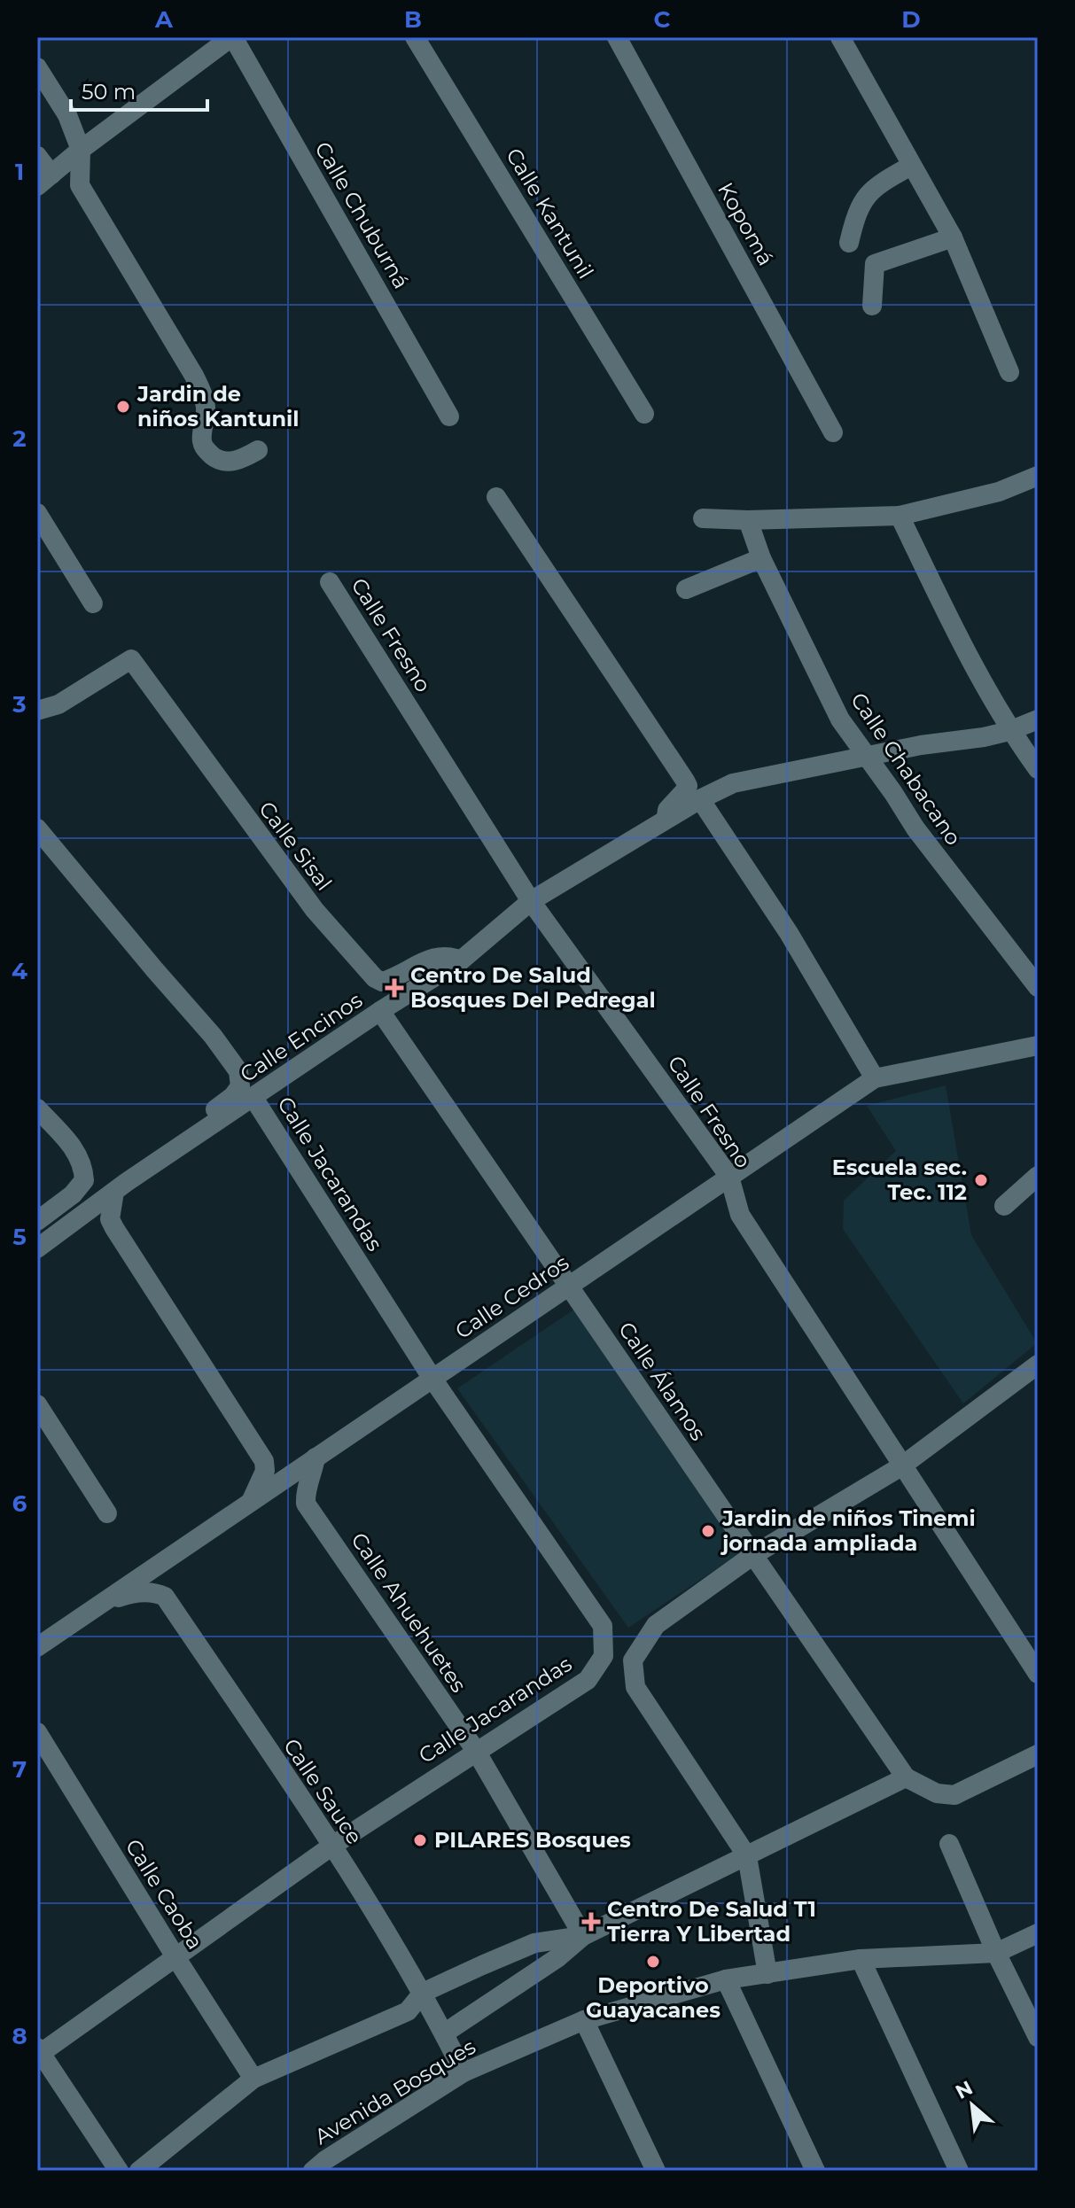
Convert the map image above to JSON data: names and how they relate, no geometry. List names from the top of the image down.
{
  "streets": {
    "street": [
      "Calle Kantunil",
      "Calle Chuburná",
      "Kopomá",
      "Calle Fresno",
      "Calle Chabacano",
      "Calle Sisal",
      "Calle Encinos",
      "Calle Jacarandas",
      "Calle Cedros",
      "Calle Álamos",
      "Calle Ahuehuetes",
      "Calle Sauce",
      "Calle Caoba",
      "Avenida Bosques"
    ]
  },
  "crossings": [
    ["Calle Fresno", "Calle Encinos"],
    ["Calle Fresno", "Calle Cedros"],
    ["Calle Chabacano", "Calle Encinos"],
    ["Calle Sisal", "Calle Encinos"],
    ["Calle Encinos", "Calle Jacarandas"],
    ["Calle Encinos", "Calle Álamos"],
    ["Calle Jacarandas", "Calle Cedros"],
    ["Calle Jacarandas", "Calle Ahuehuetes"],
    ["Calle Jacarandas", "Calle Sauce"],
    ["Calle Jacarandas", "Calle Caoba"],
    ["Calle Cedros", "Calle Álamos"],
    ["Calle Cedros", "Calle Ahuehuetes"],
    ["Calle Cedros", "Calle Sauce"],
    ["Calle Álamos", "Avenida Bosques"],
    ["Calle Ahuehuetes", "Avenida Bosques"],
    ["Calle Sauce", "Avenida Bosques"]
  ],
  "places": {
    "other": [
      "Jardin de niños Kantunil",
      "Escuela sec. Tec. 112",
      "Jardin de niños Tinemi jornada ampliada",
      "PILARES Bosques",
      "Deportivo Guayacanes"
    ],
    "health": ["Centro De Salud Bosques Del Pedregal", "Centro De Salud T1 Tierra Y Libertad"]
  },
  "scale_bar": "50 m",
  "north": "top left",
  "grid": {
    "columns": [
      "A",
      "B",
      "C",
      "D"
    ],
    "rows": [
      "1",
      "2",
      "3",
      "4",
      "5",
      "6",
      "7",
      "8"
    ]
  }
}
